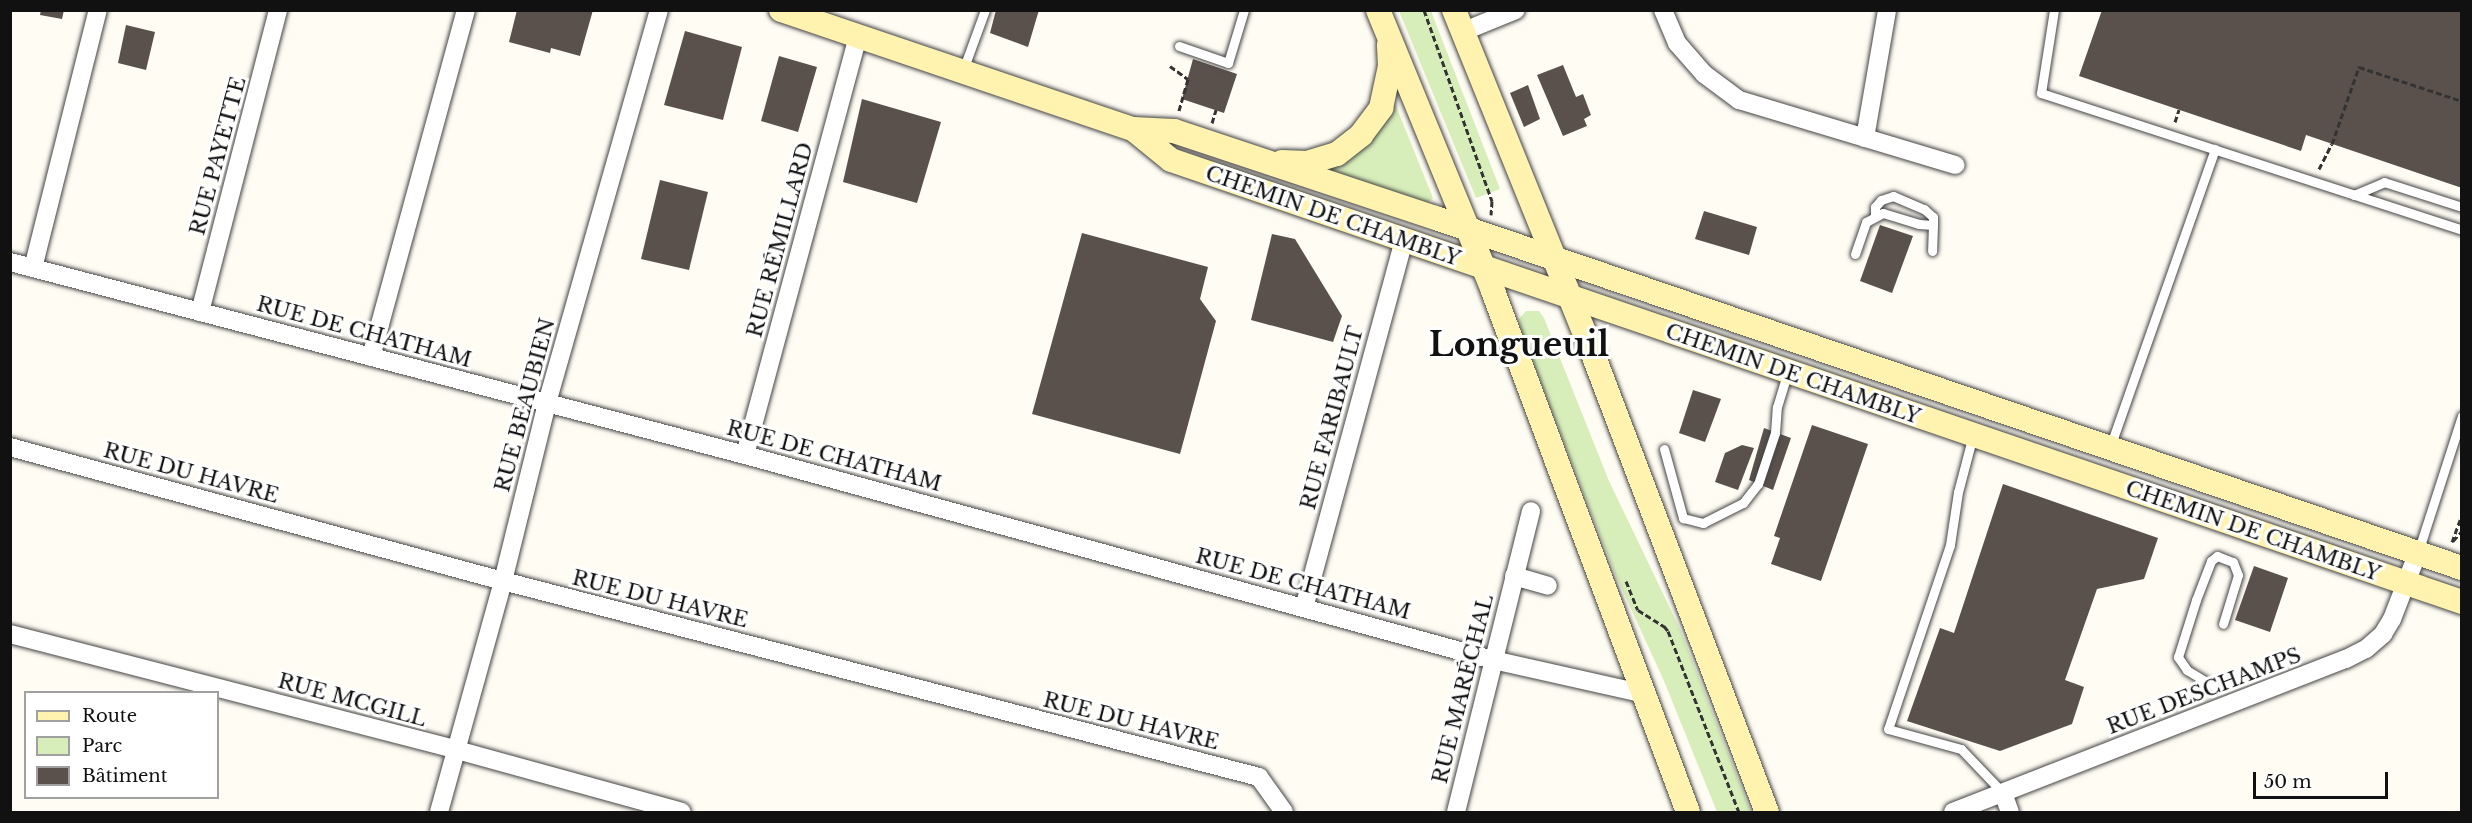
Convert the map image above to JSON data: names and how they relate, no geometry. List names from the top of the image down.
{
  "streets": {
    "main road": ["CHEMIN DE CHAMBLY"],
    "street": [
      "RUE PAYETTE",
      "RUE RÉMILLARD",
      "RUE DE CHATHAM",
      "RUE BEAUBIEN",
      "RUE FARIBAULT",
      "RUE DU HAVRE",
      "RUE MARÉCHAL",
      "RUE DESCHAMPS",
      "RUE MCGILL"
    ]
  },
  "crossings": [
    ["RUE PAYETTE", "RUE DE CHATHAM"],
    ["CHEMIN DE CHAMBLY", "RUE RÉMILLARD"],
    ["CHEMIN DE CHAMBLY", "RUE FARIBAULT"],
    ["CHEMIN DE CHAMBLY", "RUE DESCHAMPS"],
    ["RUE RÉMILLARD", "RUE DE CHATHAM"],
    ["RUE DE CHATHAM", "RUE BEAUBIEN"],
    ["RUE DE CHATHAM", "RUE FARIBAULT"],
    ["RUE DE CHATHAM", "RUE MARÉCHAL"],
    ["RUE BEAUBIEN", "RUE DU HAVRE"],
    ["RUE BEAUBIEN", "RUE MCGILL"]
  ],
  "districts": ["Longueuil"],
  "legend": ["Route", "Parc", "Bâtiment"],
  "scale_bar": "50 m"
}
